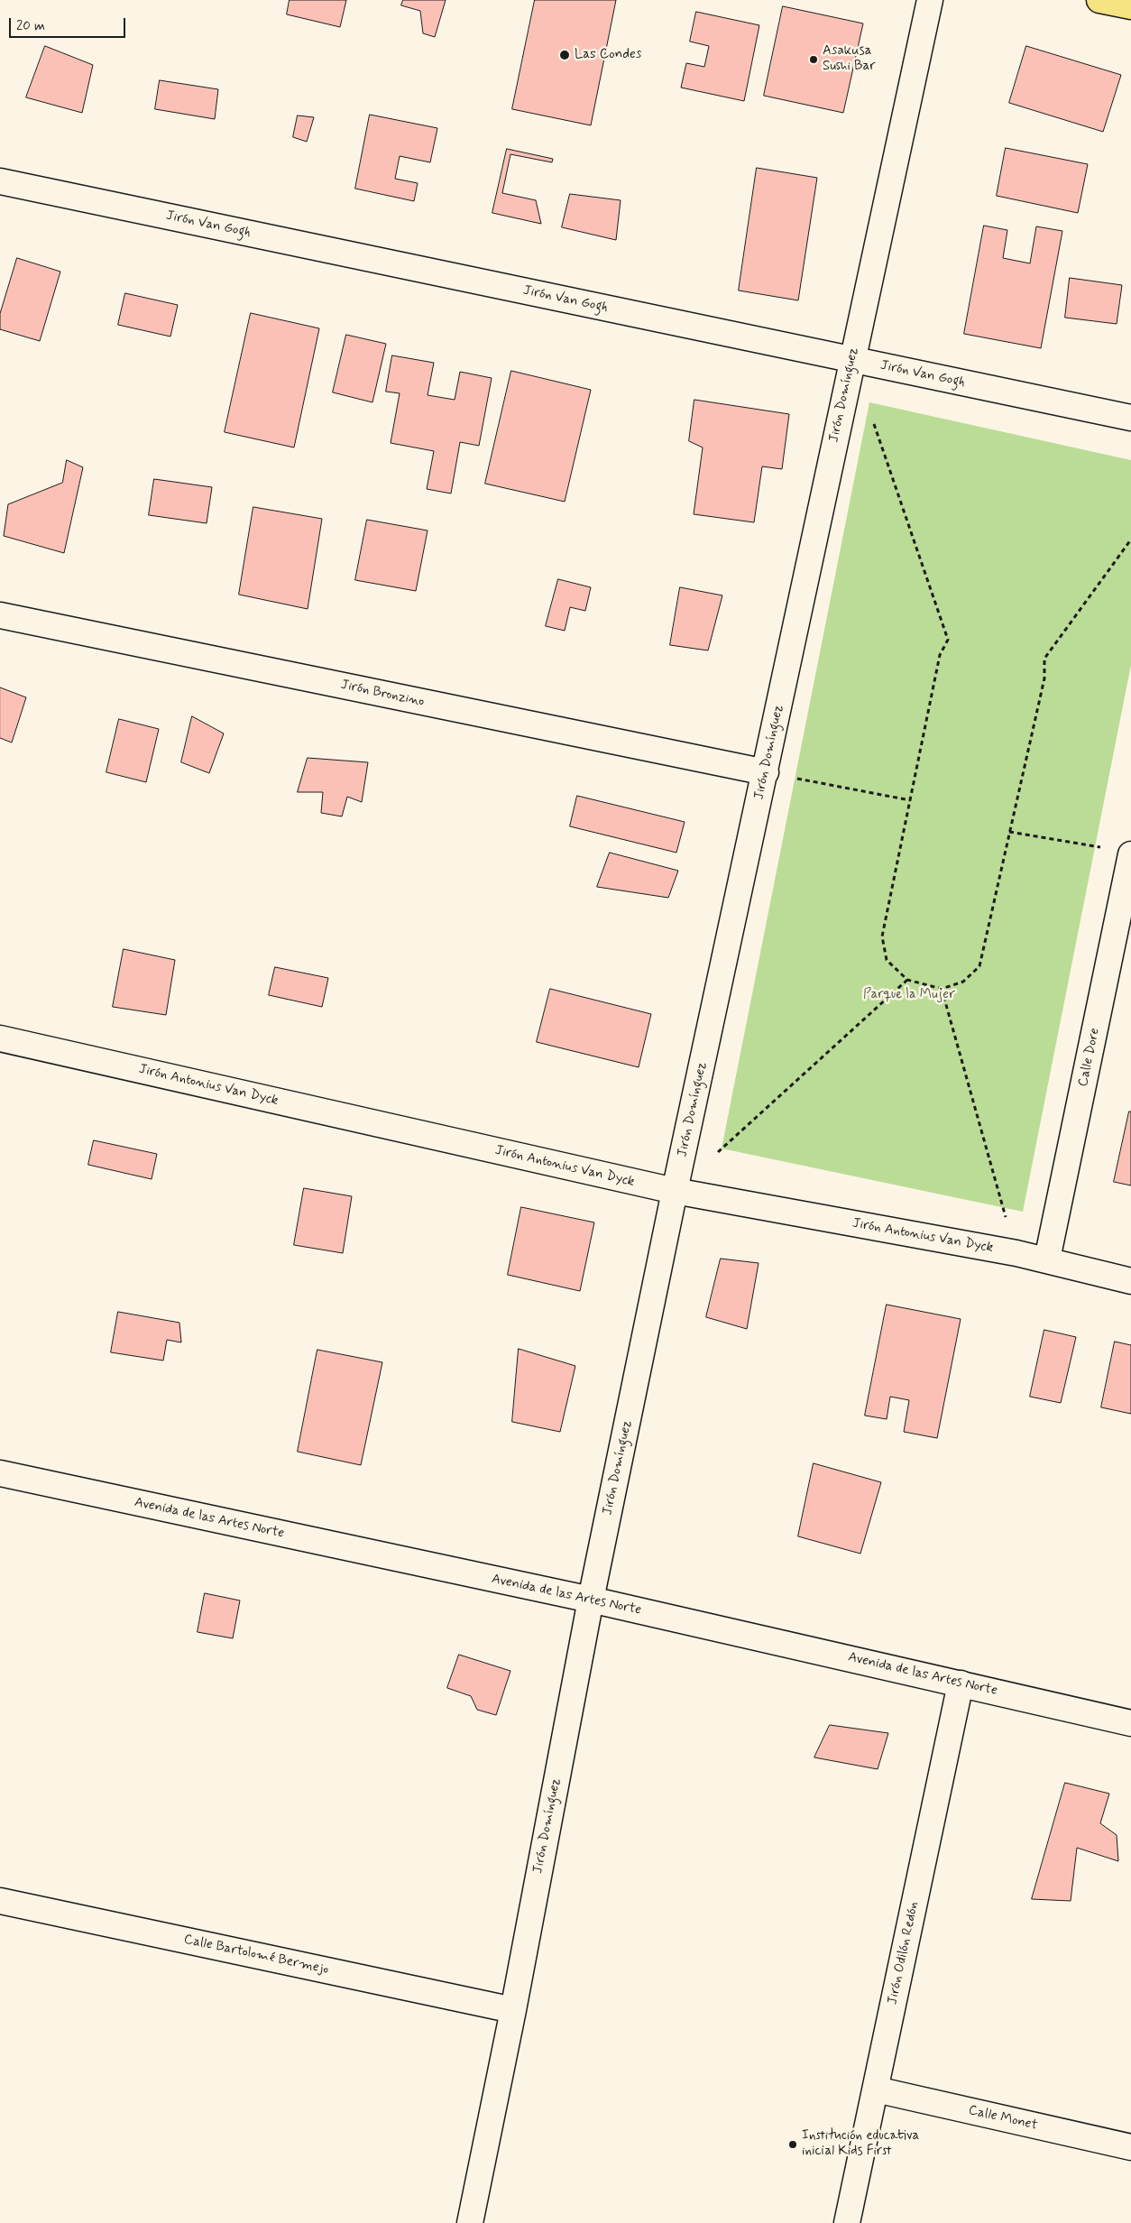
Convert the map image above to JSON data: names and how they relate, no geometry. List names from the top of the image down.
{
  "streets": {
    "street": [
      "Jirón Van Gogh",
      "Jirón Domínguez",
      "Jirón Bronzino",
      "Calle Dore",
      "Jirón Antonius Van Dyck",
      "Avenida de las Artes Norte",
      "Jirón Odilón Redón",
      "Calle Bartolomé Bermejo",
      "Calle Monet"
    ]
  },
  "crossings": [
    ["Jirón Van Gogh", "Jirón Domínguez"],
    ["Jirón Domínguez", "Jirón Bronzino"],
    ["Jirón Domínguez", "Jirón Antonius Van Dyck"],
    ["Jirón Domínguez", "Avenida de las Artes Norte"],
    ["Jirón Domínguez", "Calle Bartolomé Bermejo"],
    ["Calle Dore", "Jirón Antonius Van Dyck"],
    ["Avenida de las Artes Norte", "Jirón Odilón Redón"],
    ["Jirón Odilón Redón", "Calle Monet"]
  ],
  "parks": ["Parque la Mujer"],
  "places": ["Las Condes", "Asakusa Sushi Bar", "Institución educativa inicial Kids First"],
  "scale_bar": "20 m"
}
